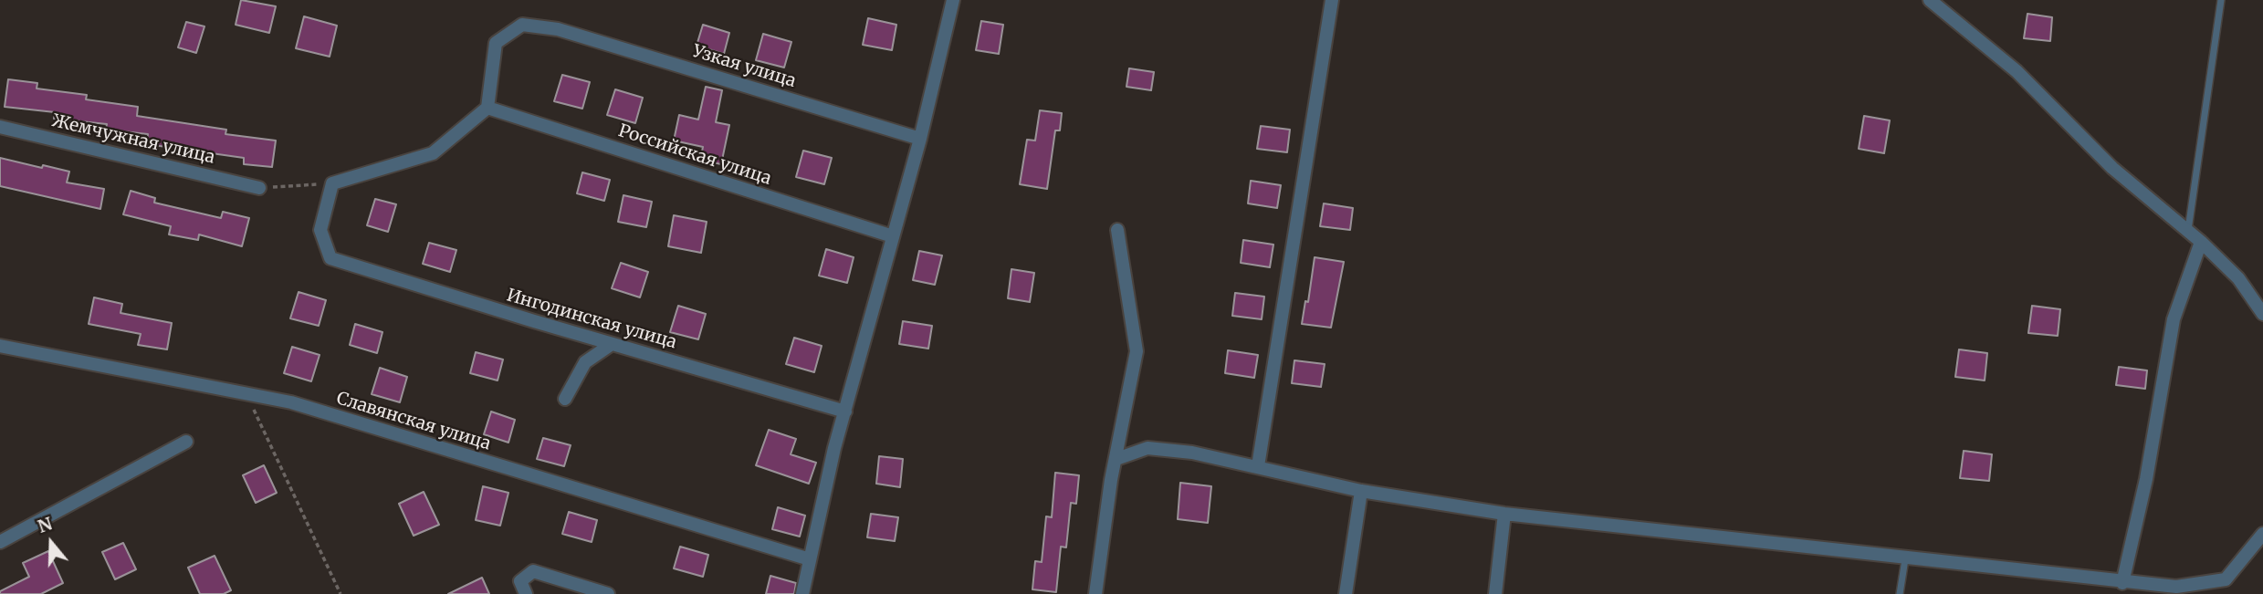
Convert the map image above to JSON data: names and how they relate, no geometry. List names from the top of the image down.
{
  "streets": {
    "street": [
      "Узкая улица",
      "Жемчужная улица",
      "Российская улица",
      "Ингодинская улица",
      "Славянская улица"
    ]
  },
  "crossings": [
    ["Узкая улица", "Российская улица"]
  ],
  "north": "top"
}
